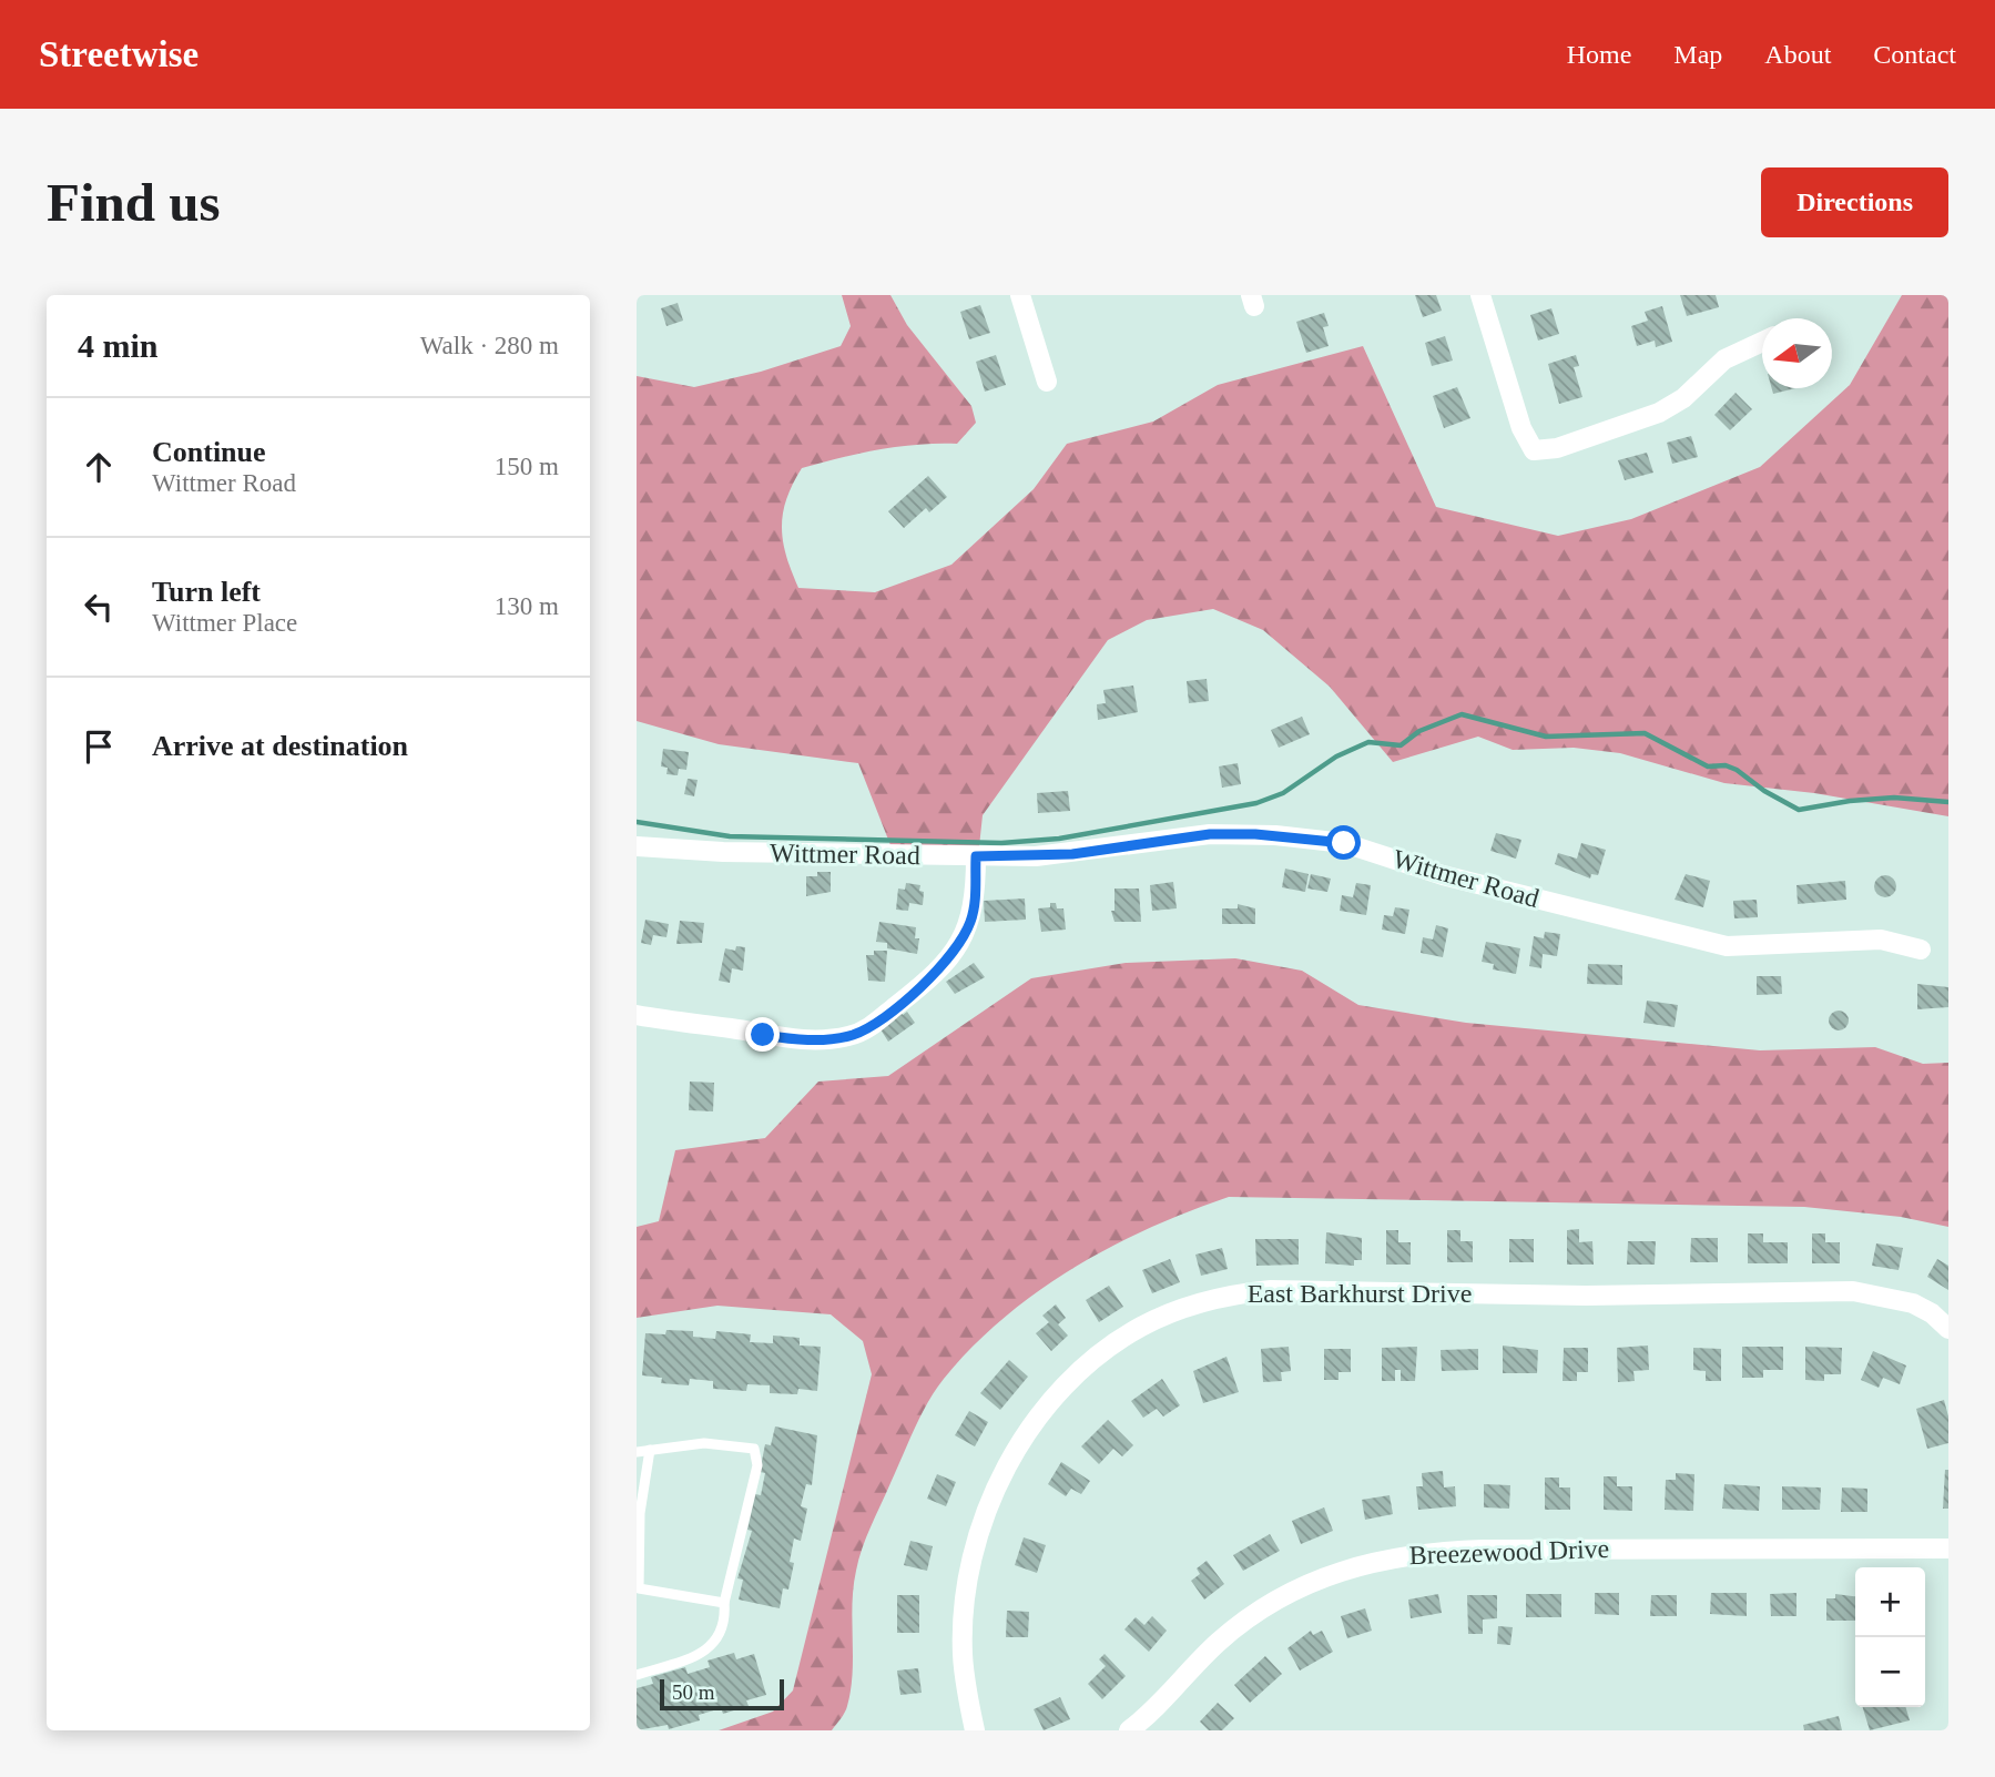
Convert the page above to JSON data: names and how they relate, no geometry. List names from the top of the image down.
{
  "streets": {
    "street": ["Wittmer Road", "East Barkhurst Drive", "Breezewood Drive"]
  },
  "scale_bar": "50 m",
  "north": "left",
  "page": {
    "header": "Streetwise",
    "nav": [
      "Home",
      "Map",
      "About",
      "Contact"
    ],
    "buttons": "Directions",
    "title": "Find us",
    "heading": ["4 min", "Walk · 280 m"],
    "list": [
      ["Continue", "Wittmer Road", "150 m"],
      ["Turn left", "Wittmer Place", "130 m"],
      "Arrive at destination"
    ],
    "map_buttons": ["+", "−"],
    "scale": "50 m"
  }
}
